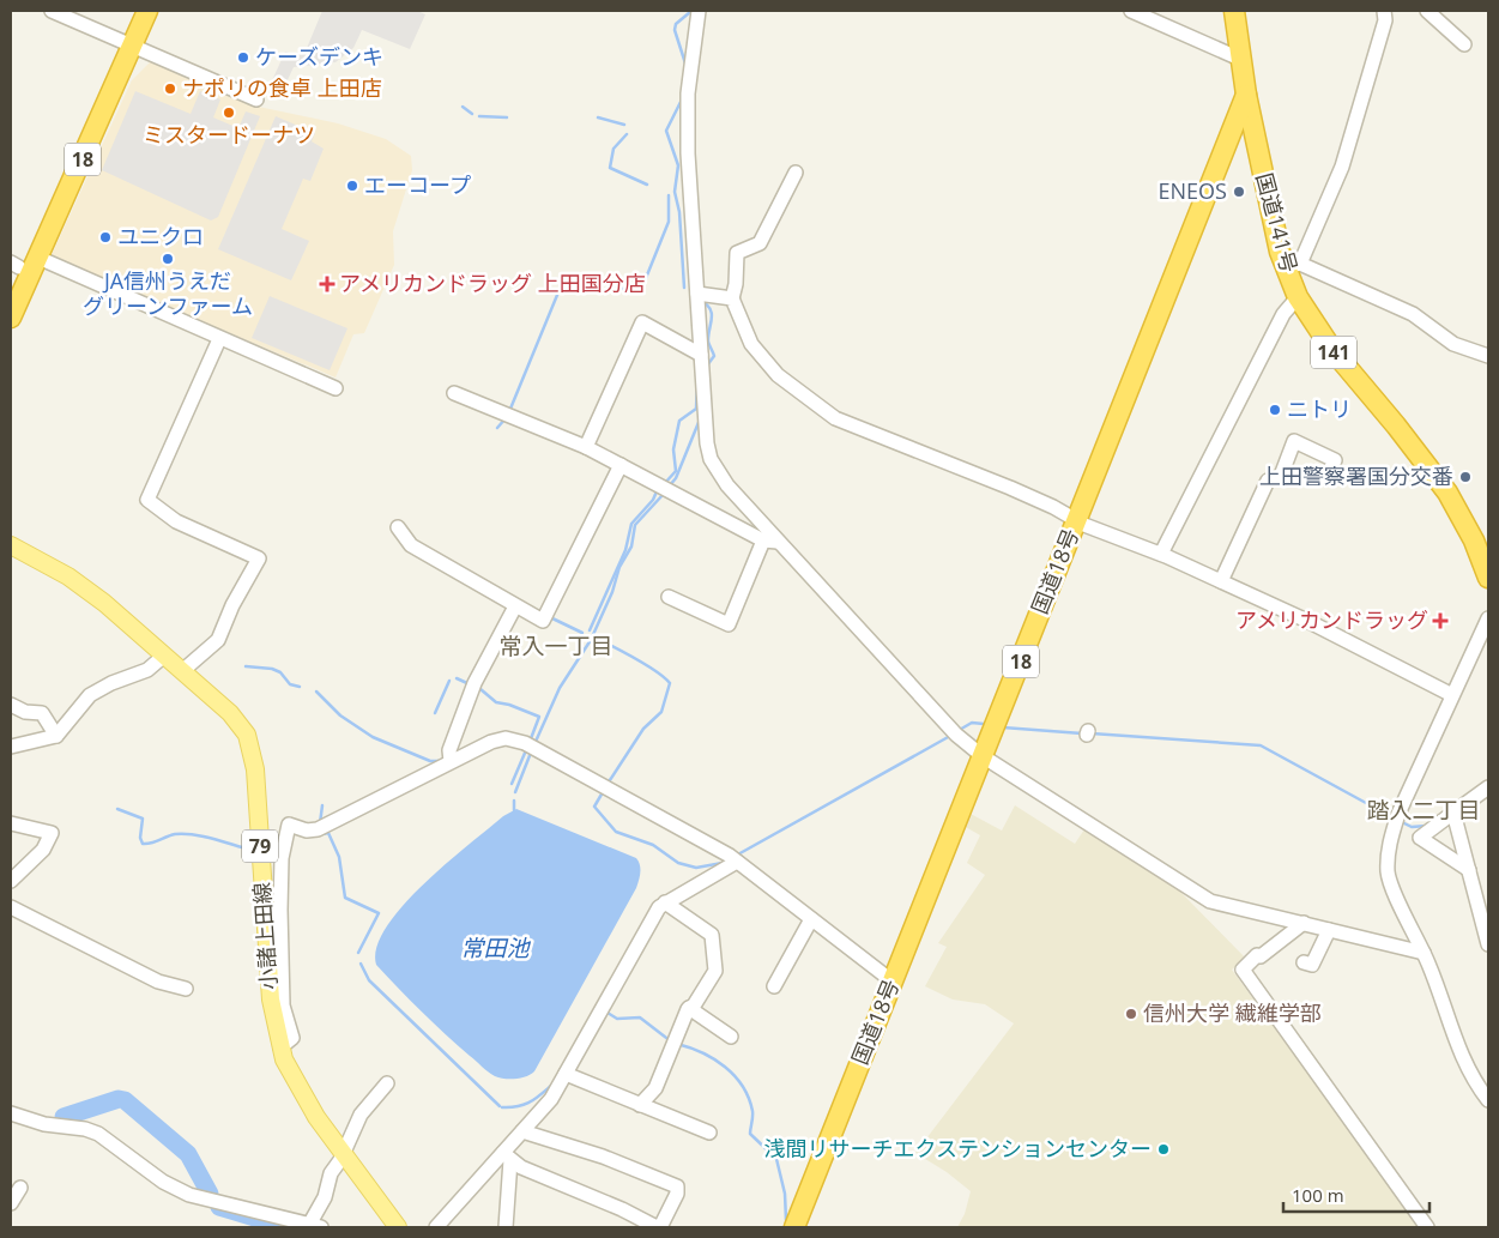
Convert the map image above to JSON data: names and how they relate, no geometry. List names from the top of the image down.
{
  "streets": {
    "highway": [
      "18",
      "国道141号",
      "141",
      "国道18号"
    ],
    "main road": ["79", "小諸上田線"]
  },
  "crossings": [
    ["国道141号", "国道18号"]
  ],
  "districts": ["常入一丁目", "踏入二丁目"],
  "water": ["常田池"],
  "places": {
    "other": [
      "ケーズデンキ",
      "ナポリの食卓 上田店",
      "ミスタードーナツ",
      "エーコープ",
      "ENEOS",
      "ユニクロ",
      "JA信州うえだ グリーンファーム",
      "ニトリ",
      "上田警察署国分交番",
      "信州大学 繊維学部",
      "浅間リサーチエクステンションセンター"
    ],
    "health": ["アメリカンドラッグ 上田国分店", "アメリカンドラッグ"]
  },
  "scale_bar": "100 m"
}
